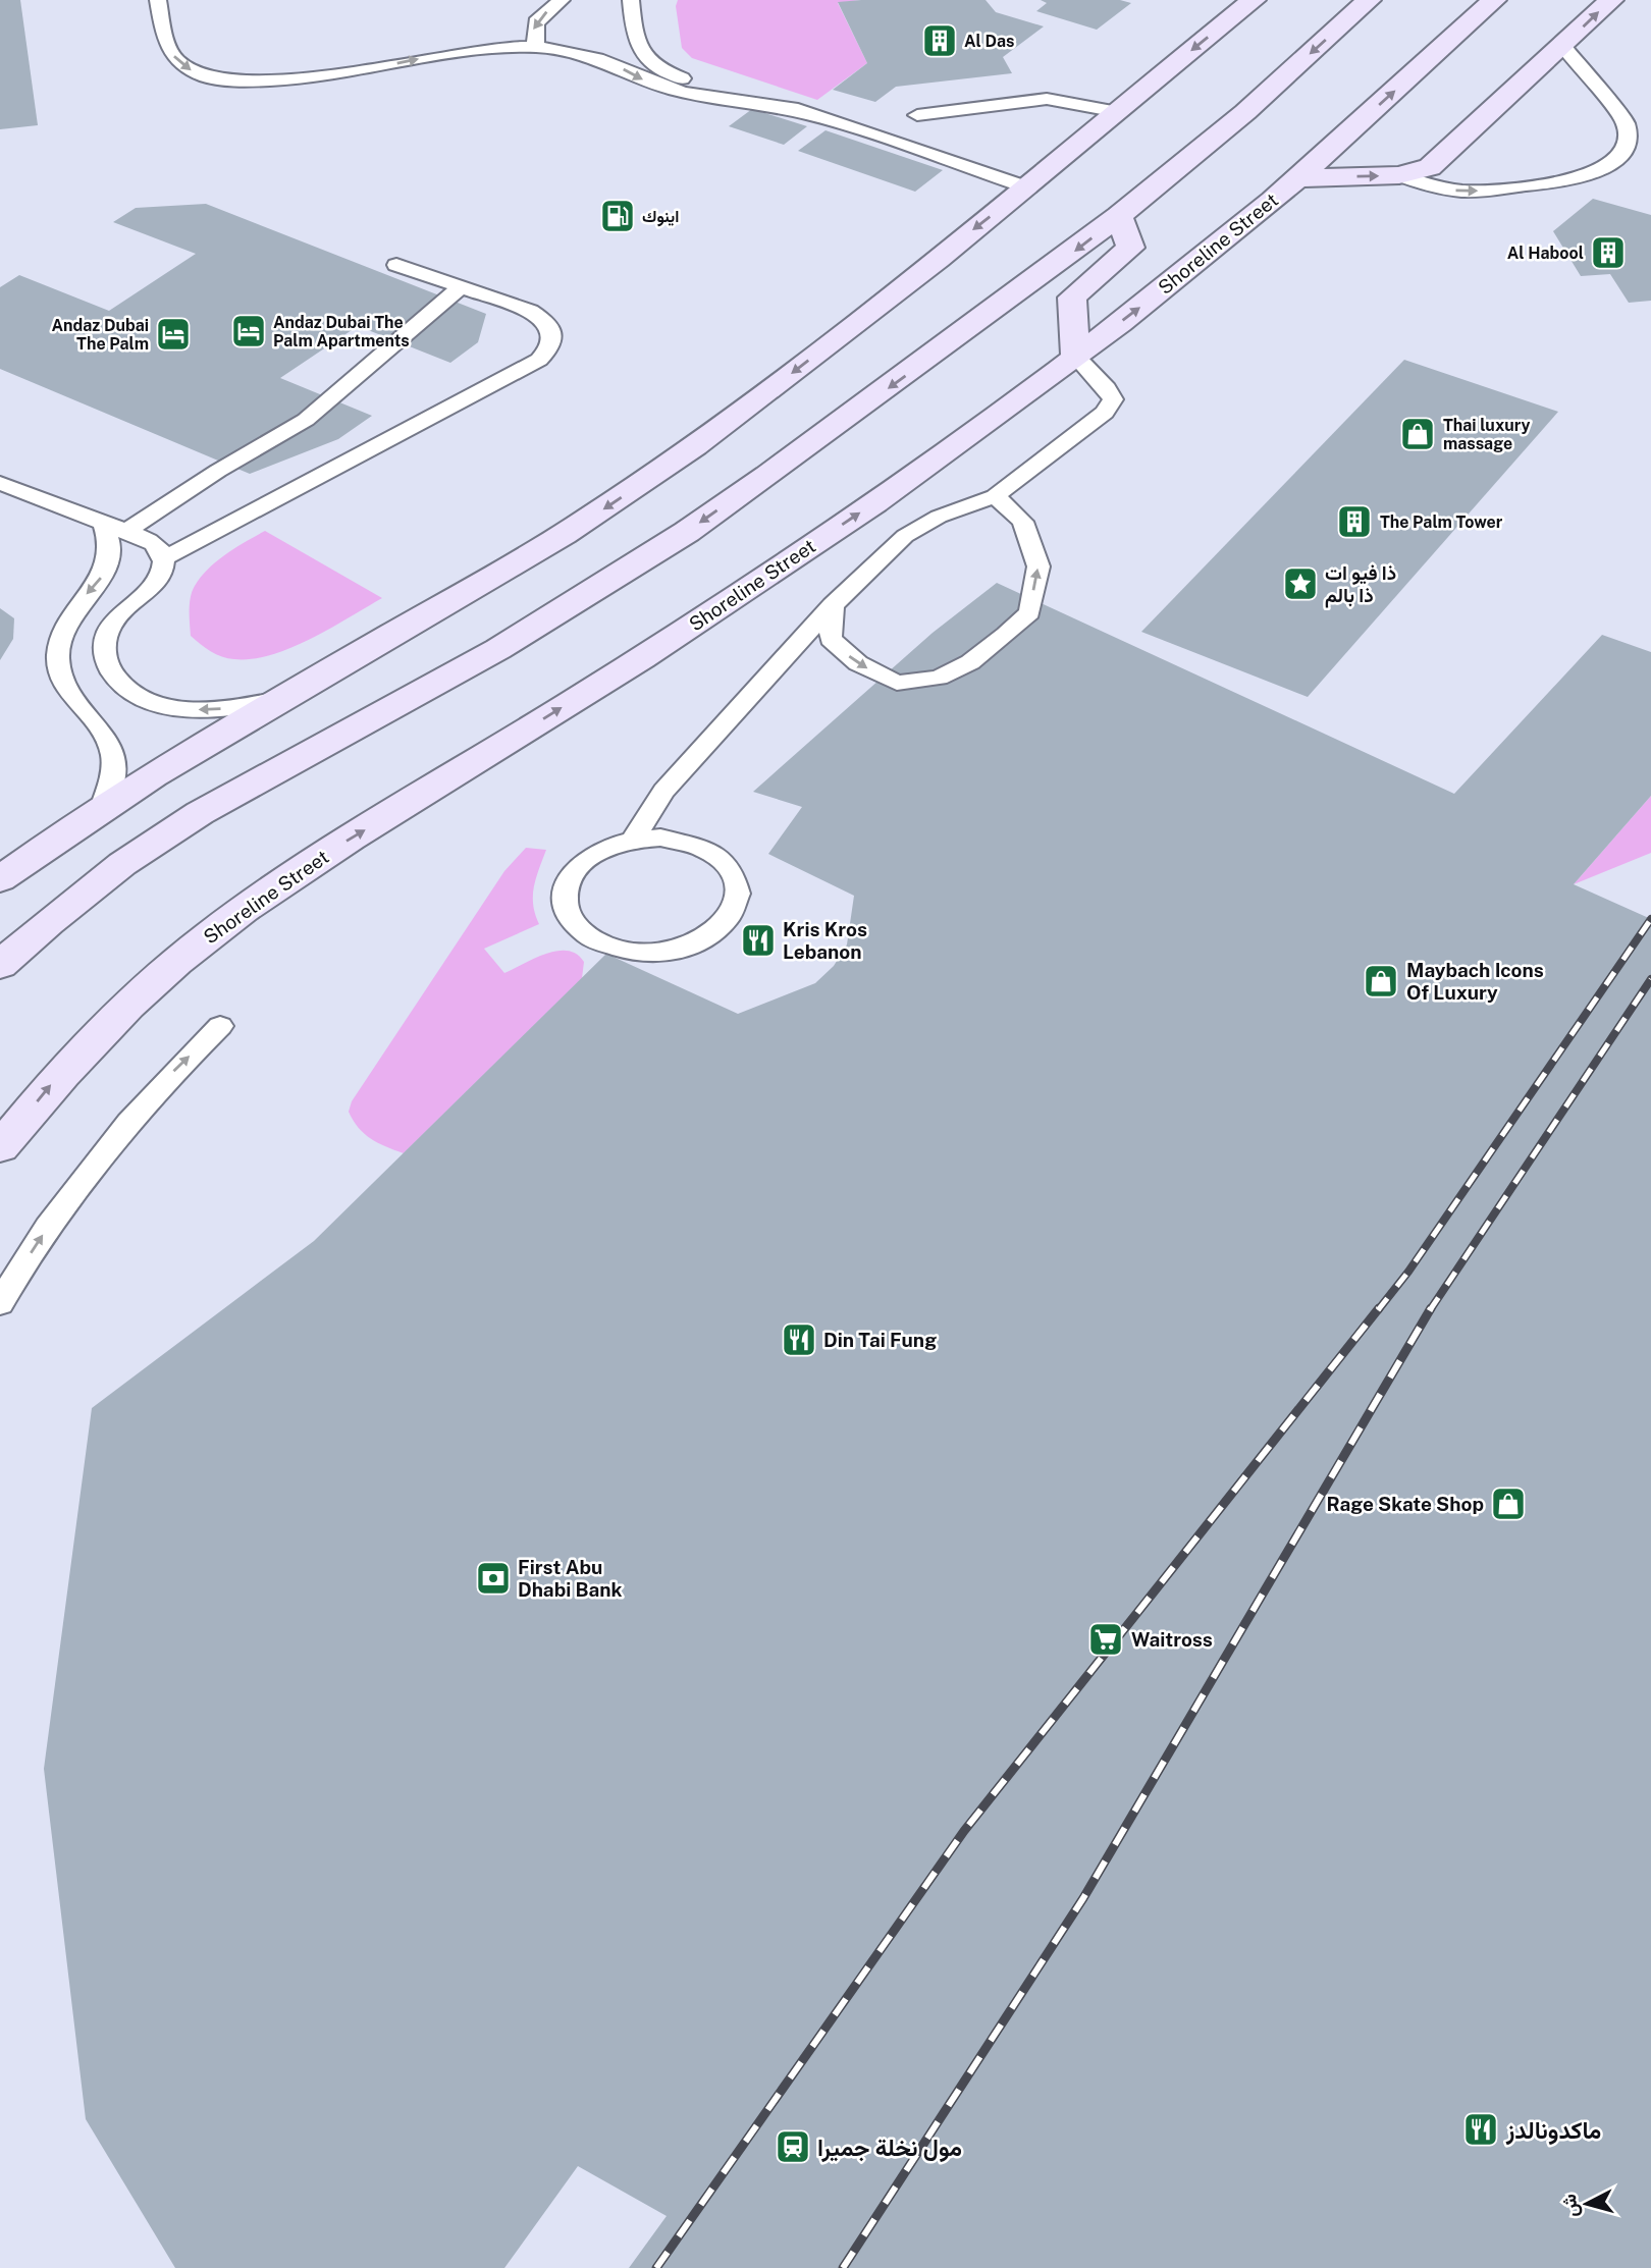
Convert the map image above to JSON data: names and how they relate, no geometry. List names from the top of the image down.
{
  "streets": {
    "main road": ["Shoreline Street"]
  },
  "places": {
    "building": ["Al Das", "Al Habool", "The Palm Tower"],
    "fuel station": ["اينوك"],
    "hotel": ["Andaz Dubai The Palm Apartments", "Andaz Dubai The Palm"],
    "shop": ["Thai luxury massage", "Maybach Icons Of Luxury", "Rage Skate Shop"],
    "place": ["ذا فيو ات ذا بالم"],
    "restaurant": ["Kris Kros Lebanon", "Din Tai Fung", "ماكدونالدز"],
    "bank": ["First Abu Dhabi Bank"],
    "supermarket": ["Waitross"],
    "station": ["مول نخلة جميرا"]
  },
  "north": "left"
}
